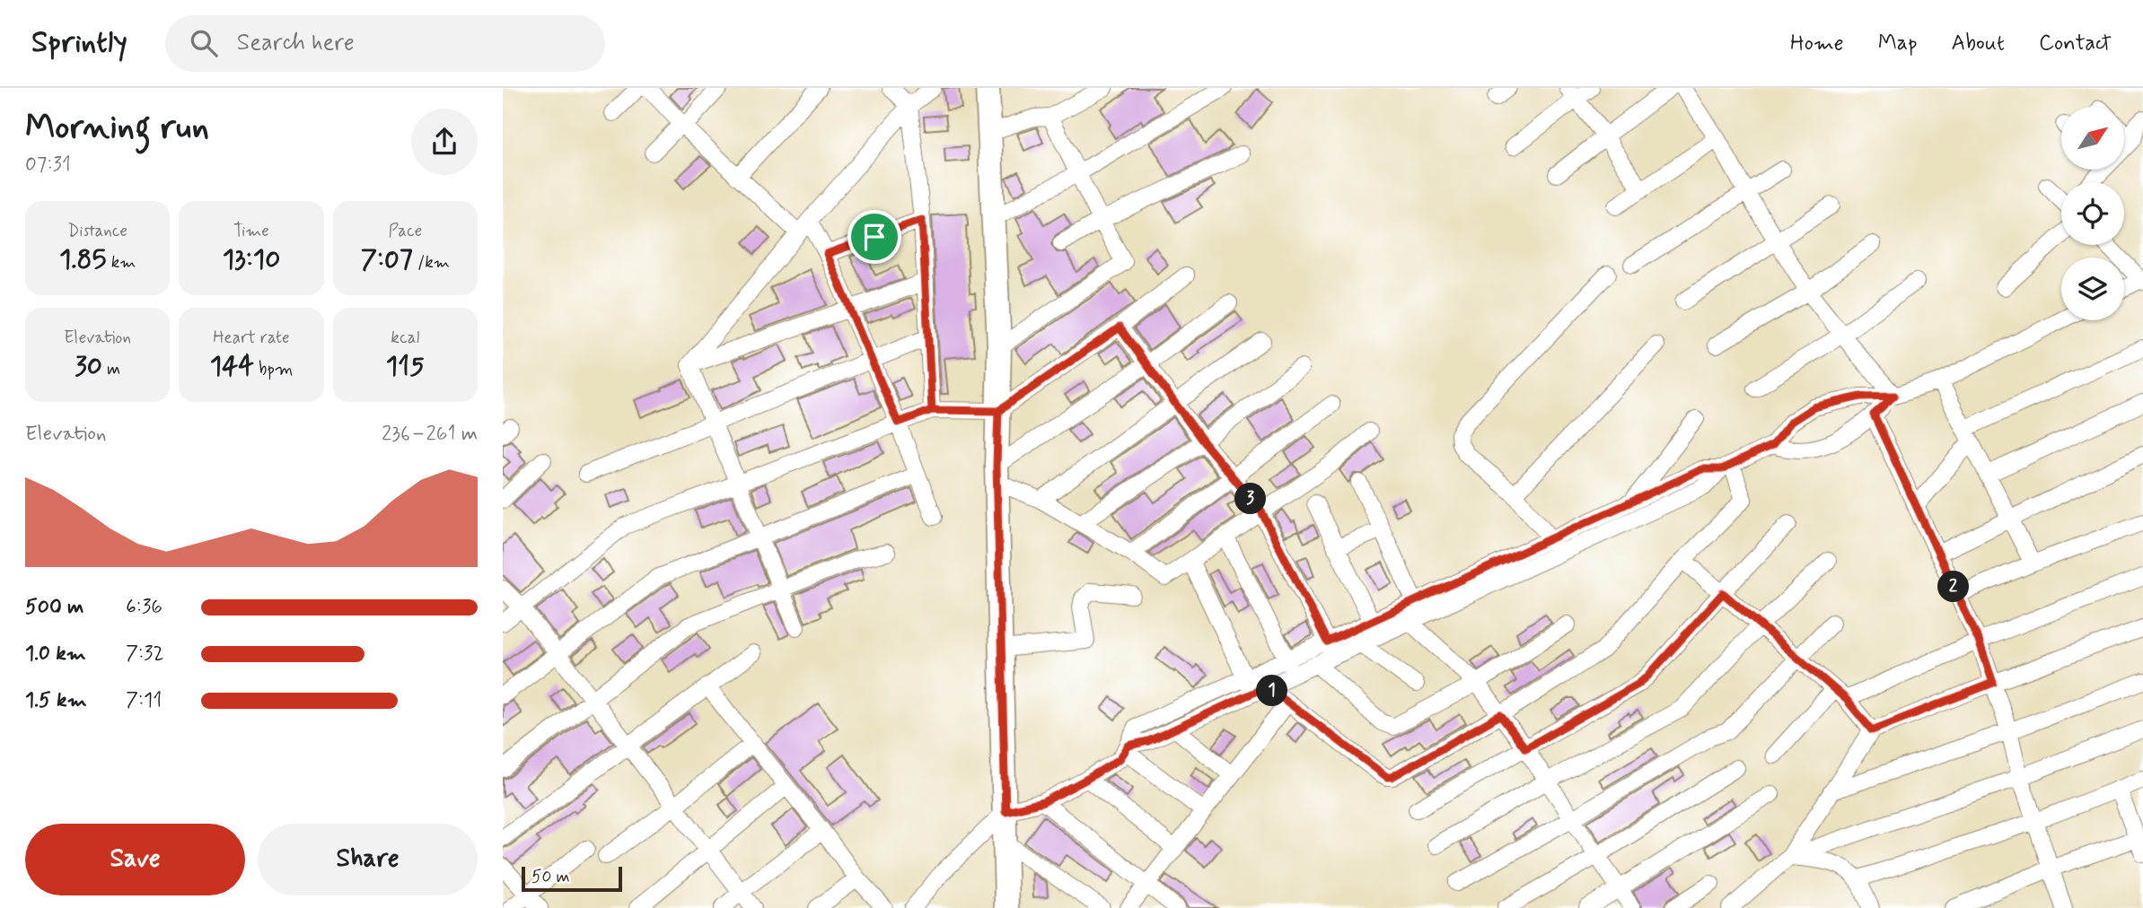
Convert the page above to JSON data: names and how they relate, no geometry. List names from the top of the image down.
{
  "scale_bar": "50 m",
  "north": "top right",
  "page": {
    "header": "Sprintly",
    "search": "Search here",
    "nav": [
      "Home",
      "Map",
      "About",
      "Contact"
    ],
    "heading": ["Morning run", "07:31"],
    "stats": [
      ["Distance", "1.85 km"],
      ["Time", "13:10"],
      ["Pace", "7:07 /km"],
      ["Elevation", "30 m"],
      ["Heart rate", "144 bpm"],
      ["kcal", "115"]
    ],
    "chart": ["Elevation", "236–261 m"],
    "pins": ["3", "2", "1"],
    "list": [
      {
        "name": "500 m",
        "note": "6:36"
      },
      {
        "name": "1.0 km",
        "note": "7:32"
      },
      {
        "name": "1.5 km",
        "note": "7:11"
      }
    ],
    "buttons": ["Save", "Share"],
    "scale": "50 m"
  }
}
